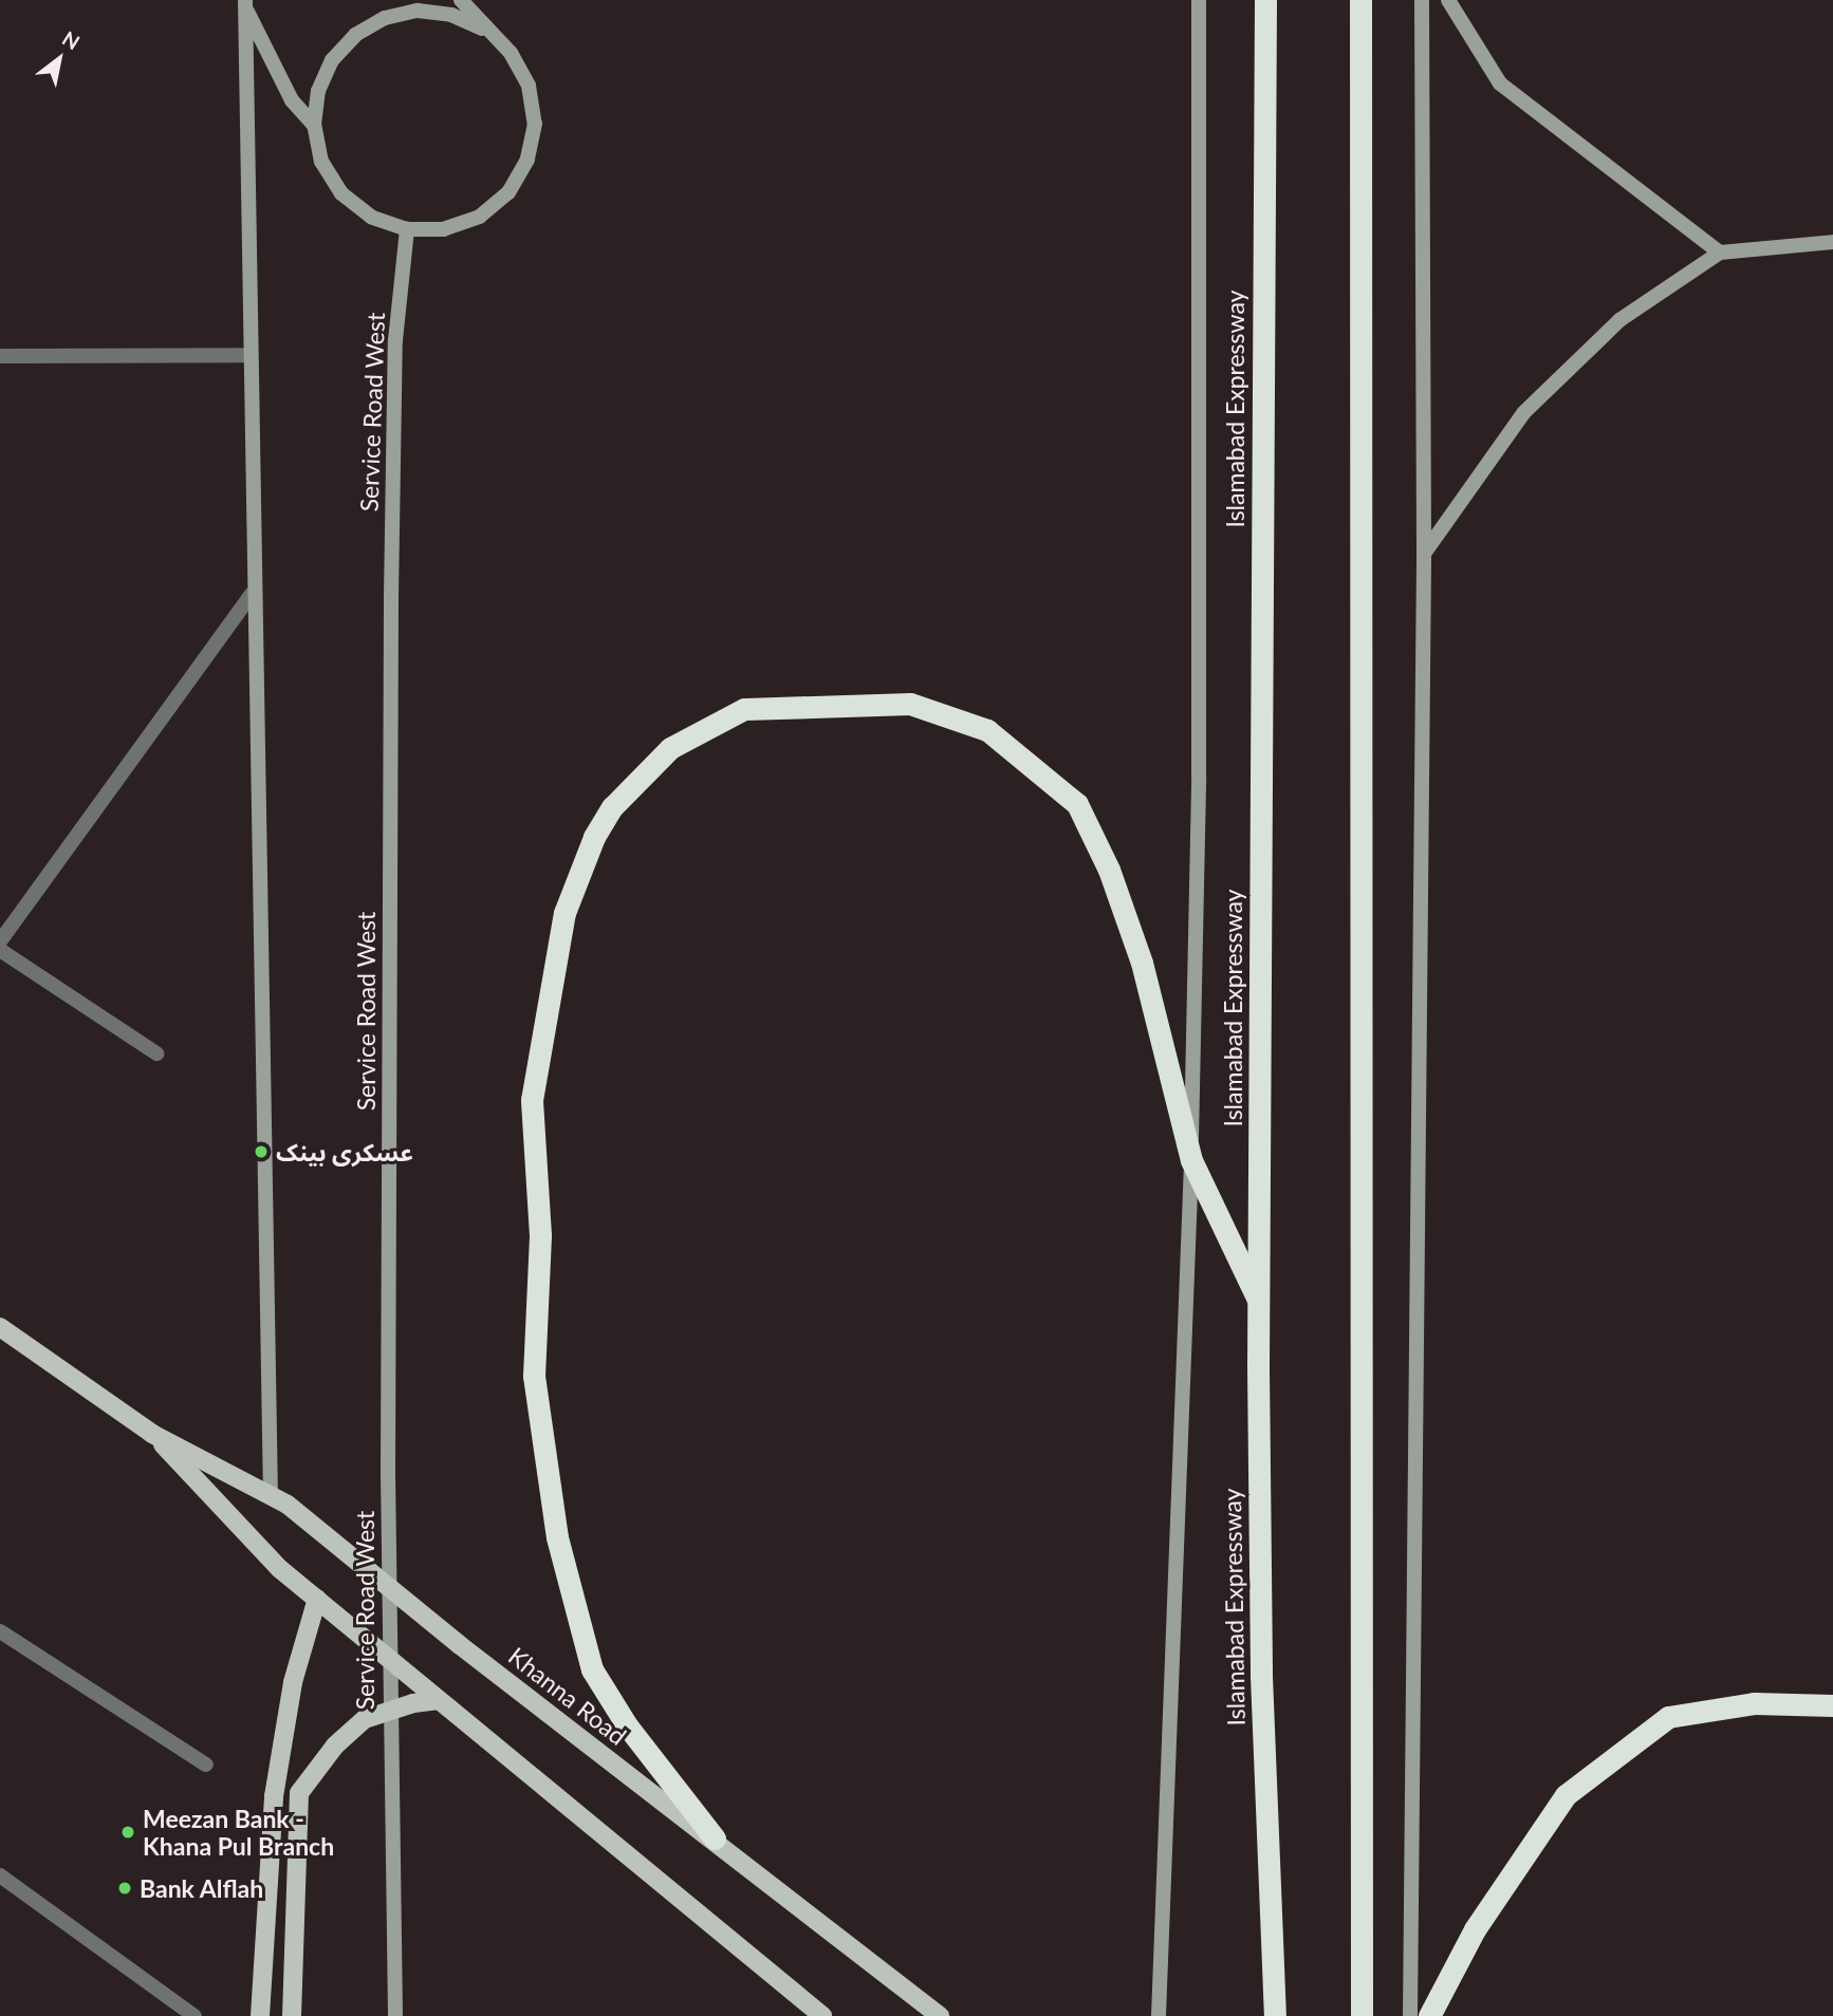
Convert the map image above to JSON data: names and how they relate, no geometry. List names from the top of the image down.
{
  "streets": {
    "highway": ["Islamabad Expressway"],
    "main road": ["Khanna Road"],
    "street": ["Service Road West"]
  },
  "places": ["عسکری بینک", "Meezan Bank - Khana Pul Branch", "Bank Alflah"],
  "north": "top right"
}
